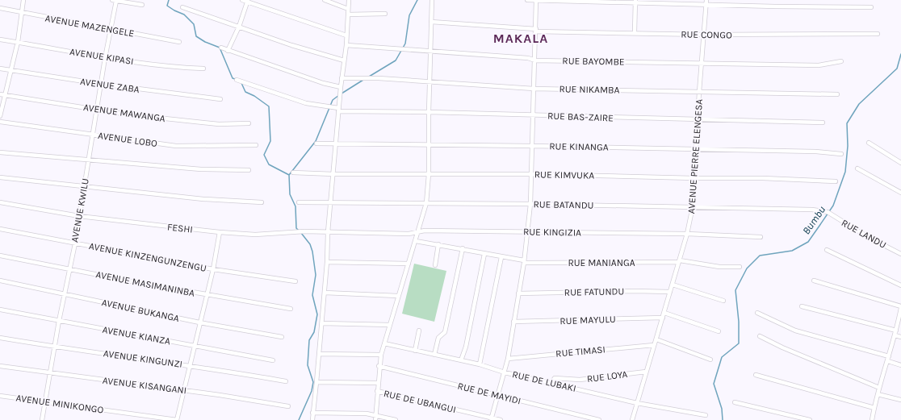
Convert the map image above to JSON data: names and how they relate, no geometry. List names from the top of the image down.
{
  "streets": {
    "street": [
      "AVENUE MAZENGELE",
      "RUE CONGO",
      "AVENUE KIPASI",
      "RUE BAYOMBE",
      "AVENUE ZABA",
      "RUE NIKAMBA",
      "AVENUE MAWANGA",
      "RUE BAS-ZAIRE",
      "AVENUE LOBO",
      "RUE KINANGA",
      "AVENUE PIERRE ELENGESA",
      "RUE KIMVUKA",
      "RUE BATANDU",
      "AVENUE KWILU",
      "FESHI",
      "RUE KINGIZIA",
      "RUE LANDU",
      "AVENUE KINZENGUNZENGU",
      "RUE MANIANGA",
      "AVENUE MASIMANINBA",
      "RUE FATUNDU",
      "AVENUE BUKANGA",
      "RUE MAYULU",
      "AVENUE KIANZA",
      "RUE TIMASI",
      "AVENUE KINGUNZI",
      "RUE LOYA",
      "RUE DE LUBAKI",
      "AVENUE KISANGANI",
      "RUE DE MAYIDI",
      "RUE DE UBANGUI",
      "AVENUE MINIKONGO"
    ]
  },
  "crossings": [
    ["AVENUE MAZENGELE", "AVENUE KWILU"],
    ["RUE CONGO", "AVENUE PIERRE ELENGESA"],
    ["AVENUE KIPASI", "AVENUE KWILU"],
    ["RUE BAYOMBE", "AVENUE PIERRE ELENGESA"],
    ["AVENUE ZABA", "AVENUE KWILU"],
    ["RUE NIKAMBA", "AVENUE PIERRE ELENGESA"],
    ["AVENUE MAWANGA", "AVENUE KWILU"],
    ["RUE BAS-ZAIRE", "AVENUE PIERRE ELENGESA"],
    ["AVENUE LOBO", "AVENUE KWILU"],
    ["RUE KINANGA", "AVENUE PIERRE ELENGESA"],
    ["AVENUE PIERRE ELENGESA", "RUE KIMVUKA"],
    ["AVENUE PIERRE ELENGESA", "RUE BATANDU"],
    ["AVENUE PIERRE ELENGESA", "RUE KINGIZIA"],
    ["AVENUE PIERRE ELENGESA", "RUE MANIANGA"],
    ["AVENUE PIERRE ELENGESA", "RUE FATUNDU"],
    ["AVENUE PIERRE ELENGESA", "RUE MAYULU"],
    ["AVENUE PIERRE ELENGESA", "RUE TIMASI"],
    ["AVENUE PIERRE ELENGESA", "RUE LOYA"],
    ["AVENUE PIERRE ELENGESA", "RUE DE LUBAKI"],
    ["RUE BATANDU", "RUE LANDU"],
    ["AVENUE KWILU", "FESHI"],
    ["AVENUE KWILU", "AVENUE KINZENGUNZENGU"],
    ["AVENUE KWILU", "AVENUE MASIMANINBA"],
    ["AVENUE KWILU", "AVENUE BUKANGA"],
    ["AVENUE KWILU", "AVENUE KIANZA"],
    ["AVENUE KWILU", "AVENUE KINGUNZI"],
    ["AVENUE KWILU", "AVENUE KISANGANI"],
    ["AVENUE KWILU", "AVENUE MINIKONGO"],
    ["FESHI", "RUE KINGIZIA"],
    ["RUE LOYA", "RUE DE LUBAKI"]
  ],
  "districts": ["MAKALA"],
  "water": ["Bumbu"]
}
